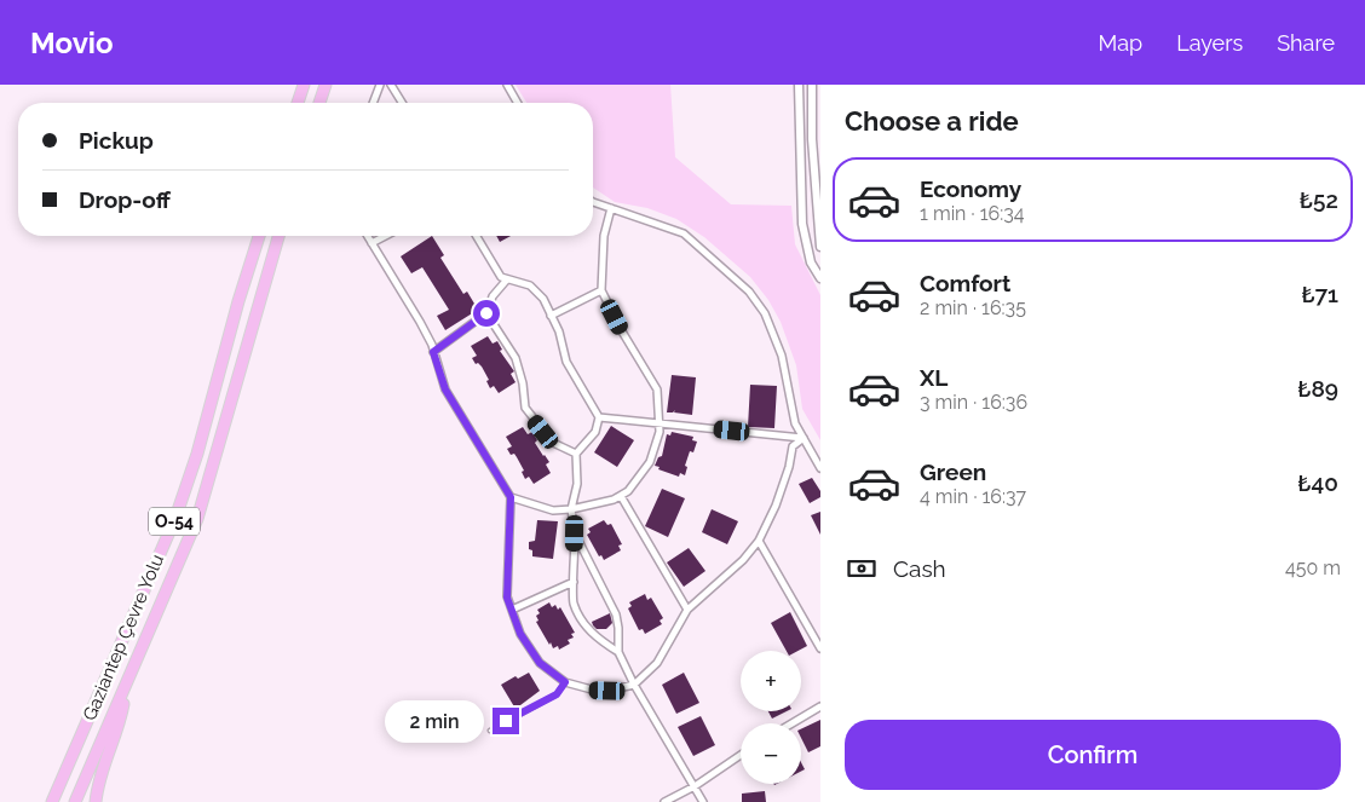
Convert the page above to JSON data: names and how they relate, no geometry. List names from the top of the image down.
{
  "streets": {
    "highway": ["O-54", "Gaziantep Çevre Yolu"]
  },
  "page": {
    "header": "Movio",
    "nav": ["Map", "Layers", "Share"],
    "heading": "Choose a ride",
    "banner": ["Pickup", "Drop-off"],
    "list": [
      {
        "name": "Economy",
        "note": "1 min · 16:34",
        "value": "₺52"
      },
      {
        "name": "Comfort",
        "note": "2 min · 16:35",
        "value": "₺71"
      },
      {
        "name": "XL",
        "note": "3 min · 16:36",
        "value": "₺89"
      },
      {
        "name": "Green",
        "note": "4 min · 16:37",
        "value": "₺40"
      }
    ],
    "pay": ["Cash", "450 m"],
    "map_buttons": ["+", "−"],
    "bubble": "2 min",
    "buttons": "Confirm"
  }
}
